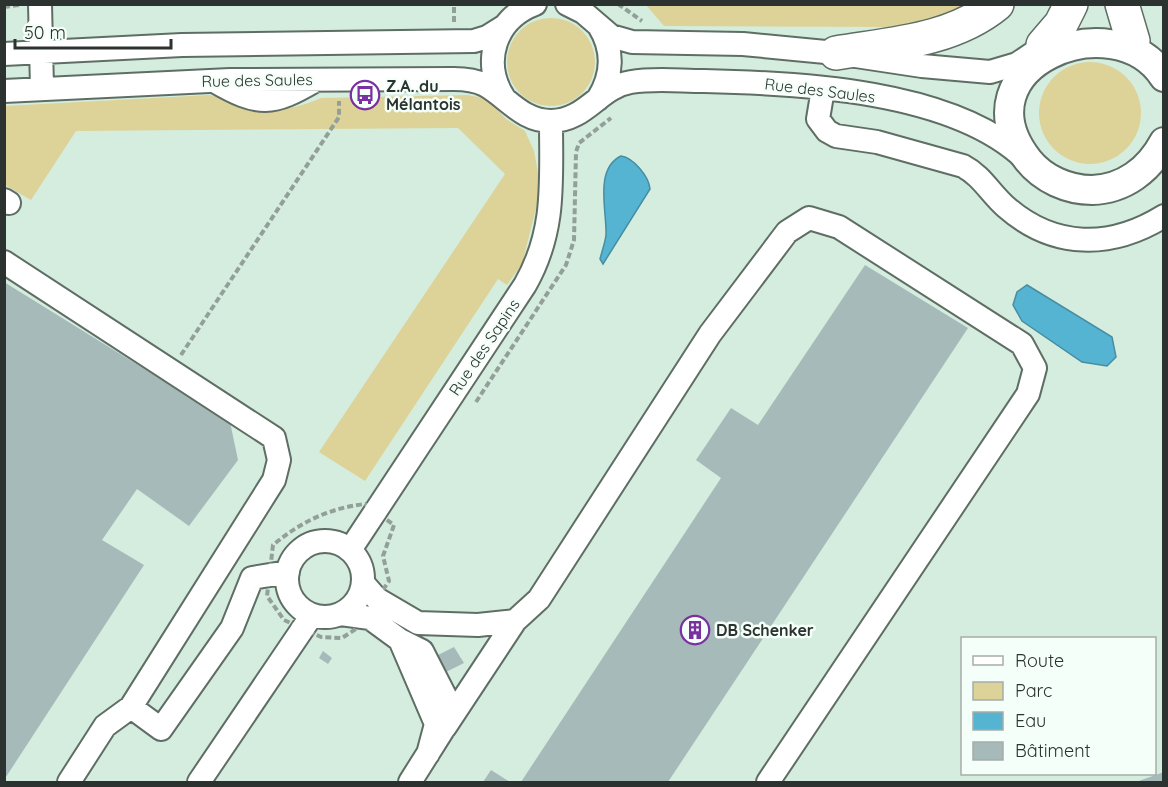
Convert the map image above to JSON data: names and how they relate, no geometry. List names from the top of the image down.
{
  "streets": {
    "street": ["Rue des Saules", "Rue des Sapins"]
  },
  "crossings": [
    ["Rue des Saules", "Rue des Sapins"]
  ],
  "places": {
    "bus stop": ["Z.A. du Mélantois"],
    "building": ["DB Schenker"]
  },
  "legend": [
    "Route",
    "Parc",
    "Eau",
    "Bâtiment"
  ],
  "scale_bar": "50 m"
}
